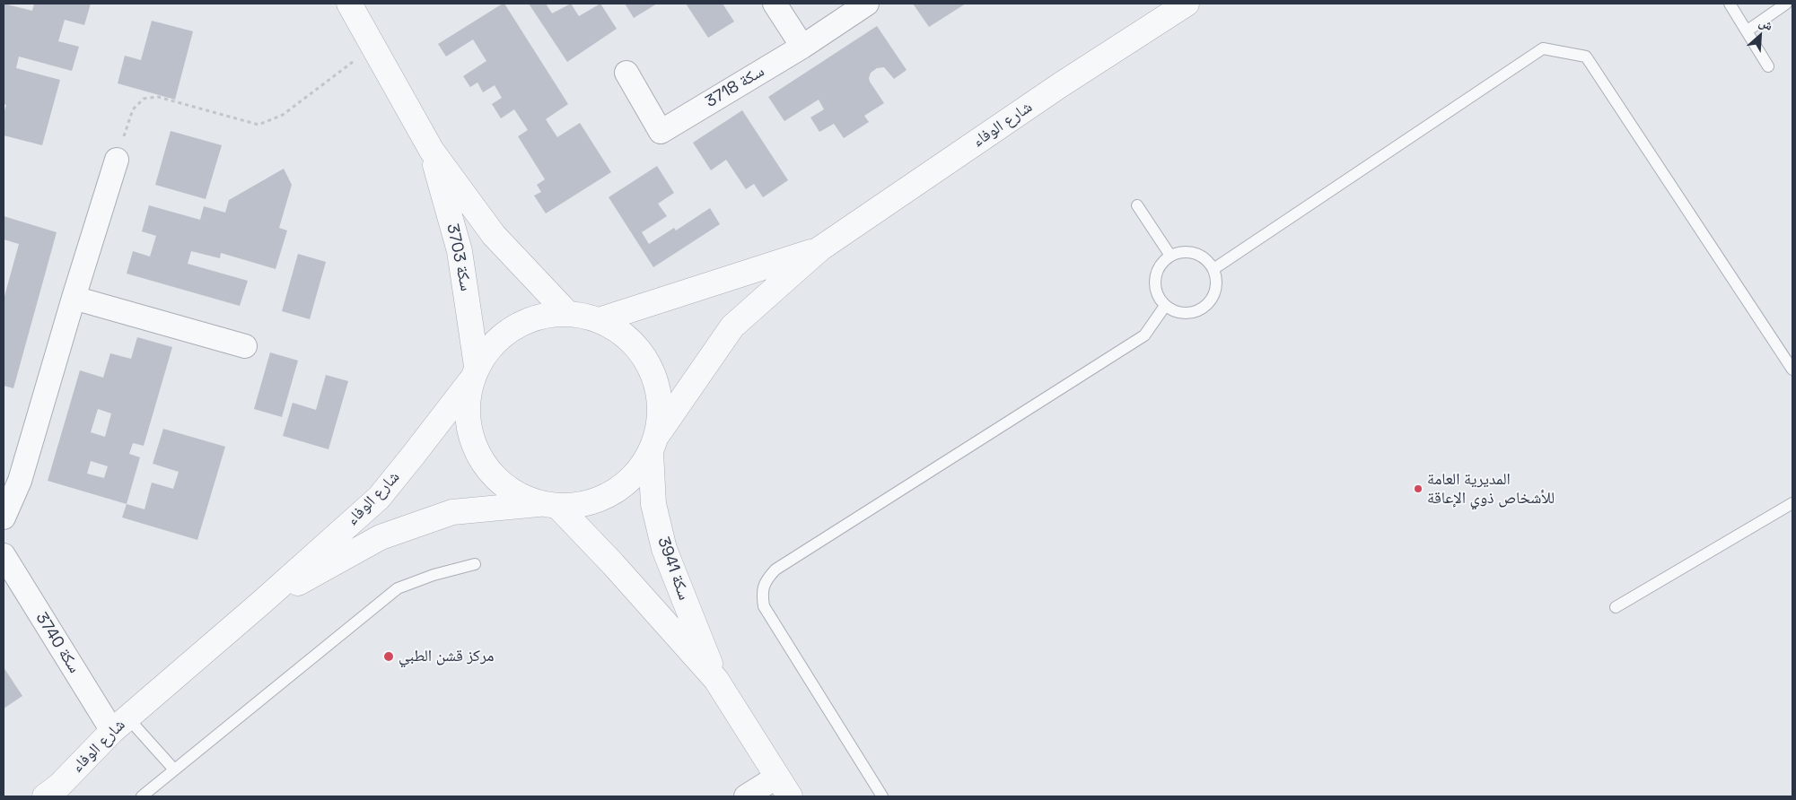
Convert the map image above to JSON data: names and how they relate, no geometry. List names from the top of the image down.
{
  "streets": {
    "street": [
      "سكة 3718",
      "شارع الوفاء",
      "سكة 3703",
      "سكة 3941",
      "سكة 3740"
    ]
  },
  "crossings": [
    ["شارع الوفاء", "سكة 3703"],
    ["شارع الوفاء", "سكة 3941"],
    ["شارع الوفاء", "سكة 3740"]
  ],
  "places": ["المديرية العامة للأشخاص ذوي الإعاقة", "مركز قشن الطبي"],
  "north": "top right"
}
